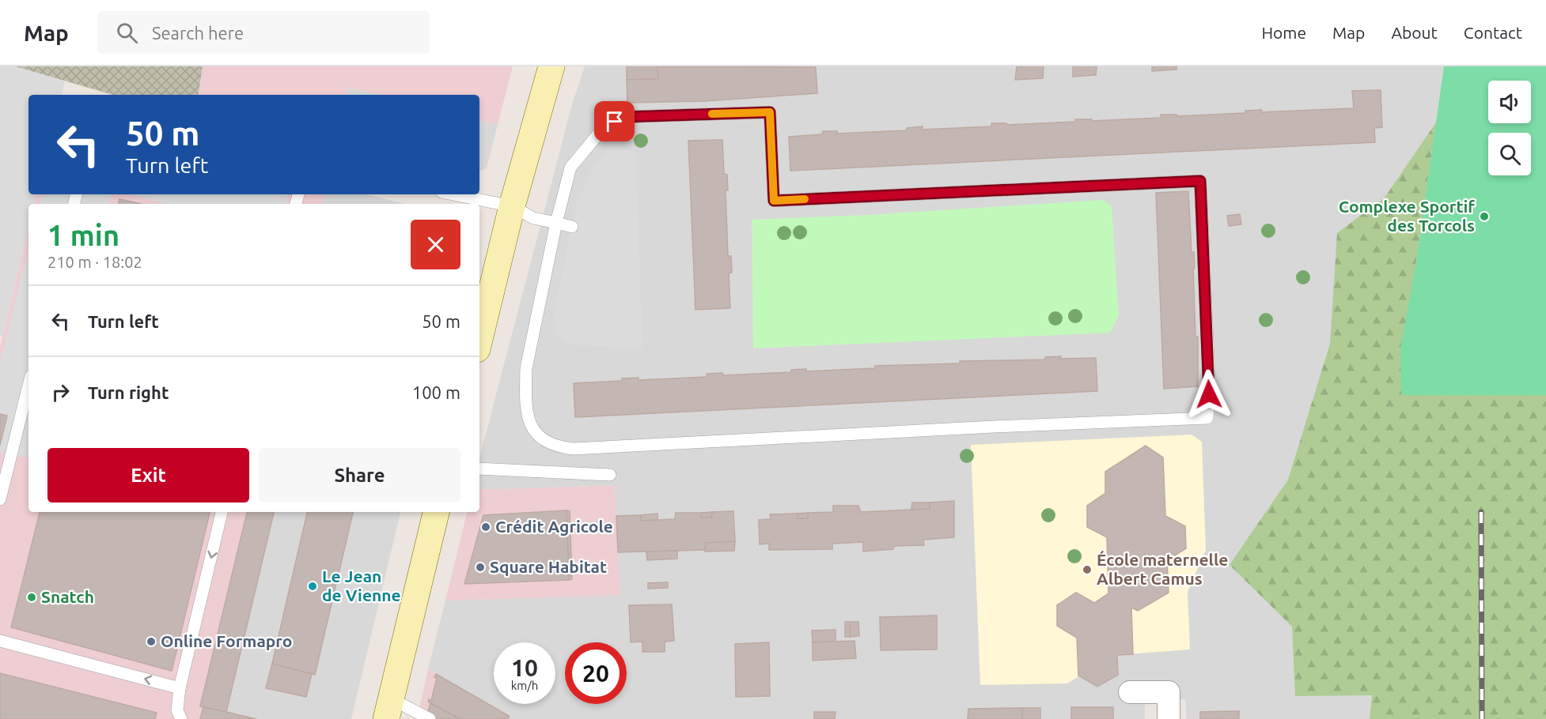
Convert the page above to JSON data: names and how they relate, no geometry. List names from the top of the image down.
{
  "places": [
    "Complexe Sportif des Torcols",
    "Crédit Agricole",
    "Square Habitat",
    "École maternelle Albert Camus",
    "Le Jean de Vienne",
    "Snatch",
    "Online Formapro"
  ],
  "page": {
    "header": "Map",
    "search": "Search here",
    "nav": [
      "Home",
      "Map",
      "About",
      "Contact"
    ],
    "turn": ["50 m", "Turn left"],
    "heading": ["1 min", "210 m · 18:02"],
    "list": [
      {
        "name": "Turn left",
        "value": "50 m"
      },
      {
        "name": "Turn right",
        "value": "100 m"
      }
    ],
    "buttons": ["Exit", "Share"],
    "speed": "10 km/h",
    "limit": "20"
  }
}
